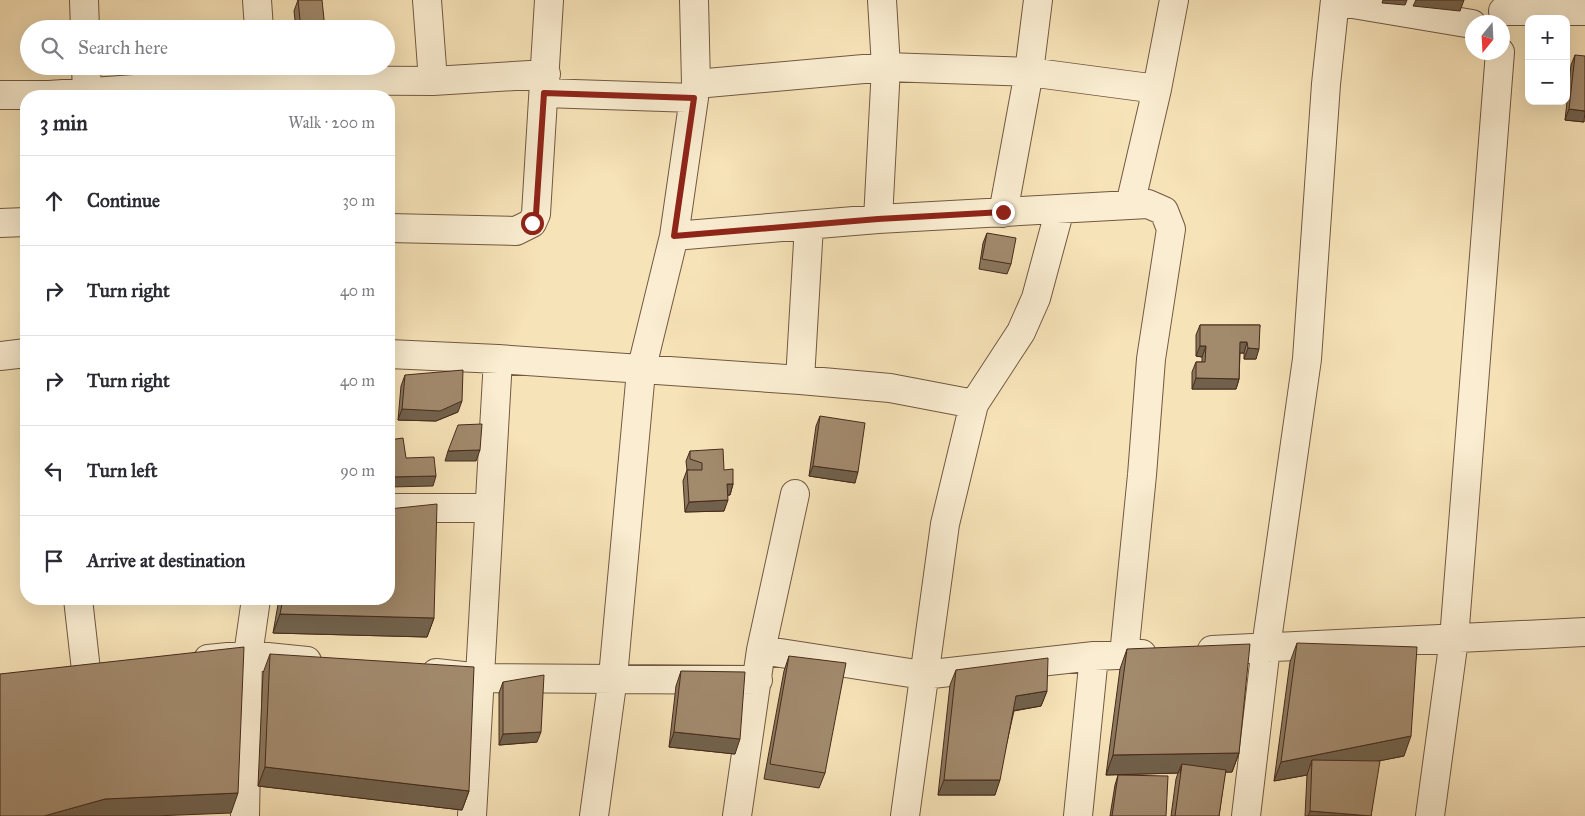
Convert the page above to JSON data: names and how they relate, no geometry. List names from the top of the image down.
{
  "north": "bottom",
  "page": {
    "map_buttons": ["+", "−"],
    "search": "Search here",
    "heading": ["3 min", "Walk · 200 m"],
    "list": [
      ["Continue", "30 m"],
      ["Turn right", "40 m"],
      ["Turn right", "40 m"],
      ["Turn left", "90 m"],
      "Arrive at destination"
    ]
  }
}
